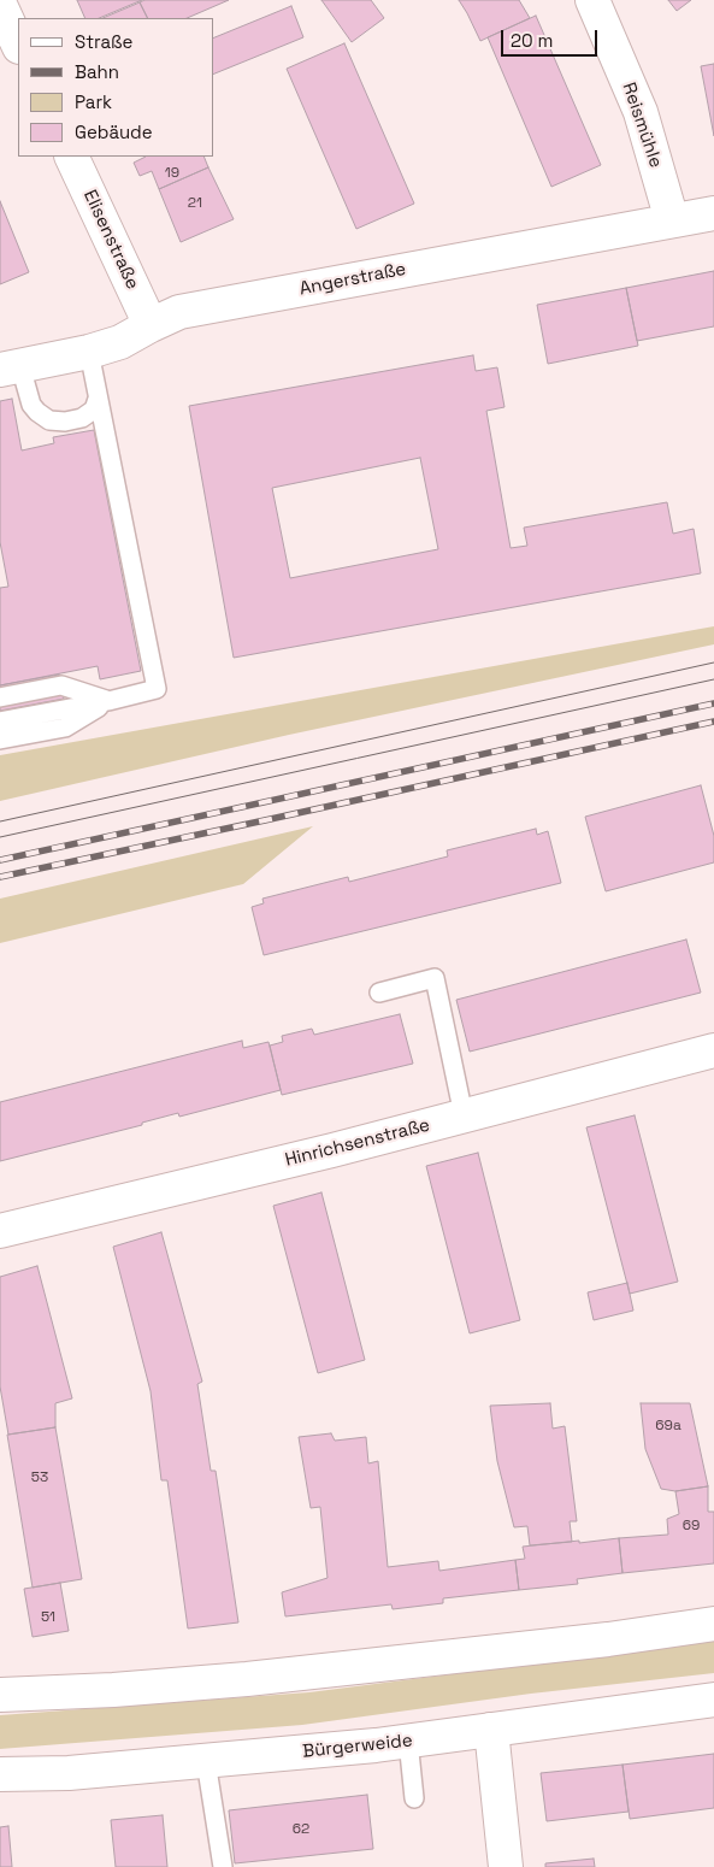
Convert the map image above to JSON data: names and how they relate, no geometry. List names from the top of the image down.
{
  "streets": {
    "street": [
      "Reismühle",
      "Elisenstraße",
      "Angerstraße",
      "Hinrichsenstraße",
      "Bürgerweide"
    ]
  },
  "crossings": [
    ["Reismühle", "Angerstraße"],
    ["Elisenstraße", "Angerstraße"]
  ],
  "house_numbers": [
    "19",
    "21",
    "69a",
    "53",
    "69",
    "51",
    "62"
  ],
  "legend": [
    "Straße",
    "Bahn",
    "Park",
    "Gebäude"
  ],
  "scale_bar": "20 m"
}
